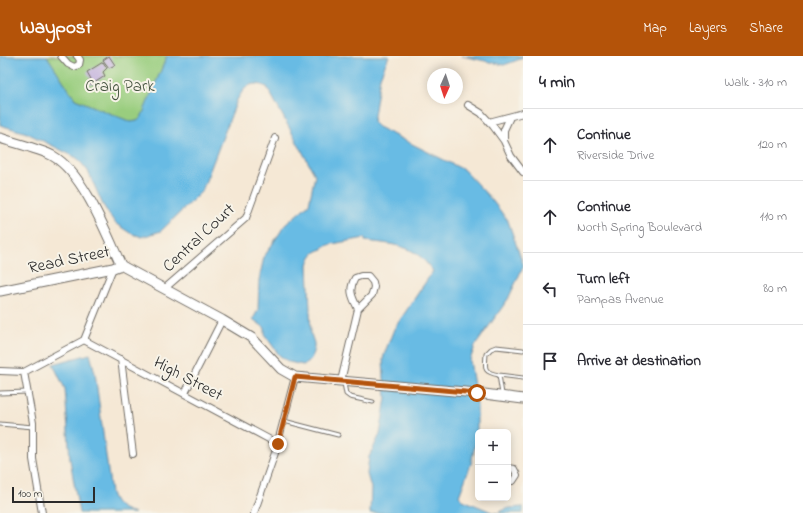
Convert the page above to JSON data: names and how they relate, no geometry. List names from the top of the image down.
{
  "streets": {
    "street": ["Central Court", "Read Street", "High Street"]
  },
  "parks": ["Craig Park"],
  "scale_bar": "100 m",
  "north": "bottom",
  "page": {
    "header": "Waypost",
    "nav": ["Map", "Layers", "Share"],
    "heading": ["4 min", "Walk · 310 m"],
    "list": [
      ["Continue", "Riverside Drive", "120 m"],
      ["Continue", "North Spring Boulevard", "110 m"],
      ["Turn left", "Pampas Avenue", "80 m"],
      "Arrive at destination"
    ],
    "map_buttons": ["+", "−"],
    "scale": "100 m"
  }
}
